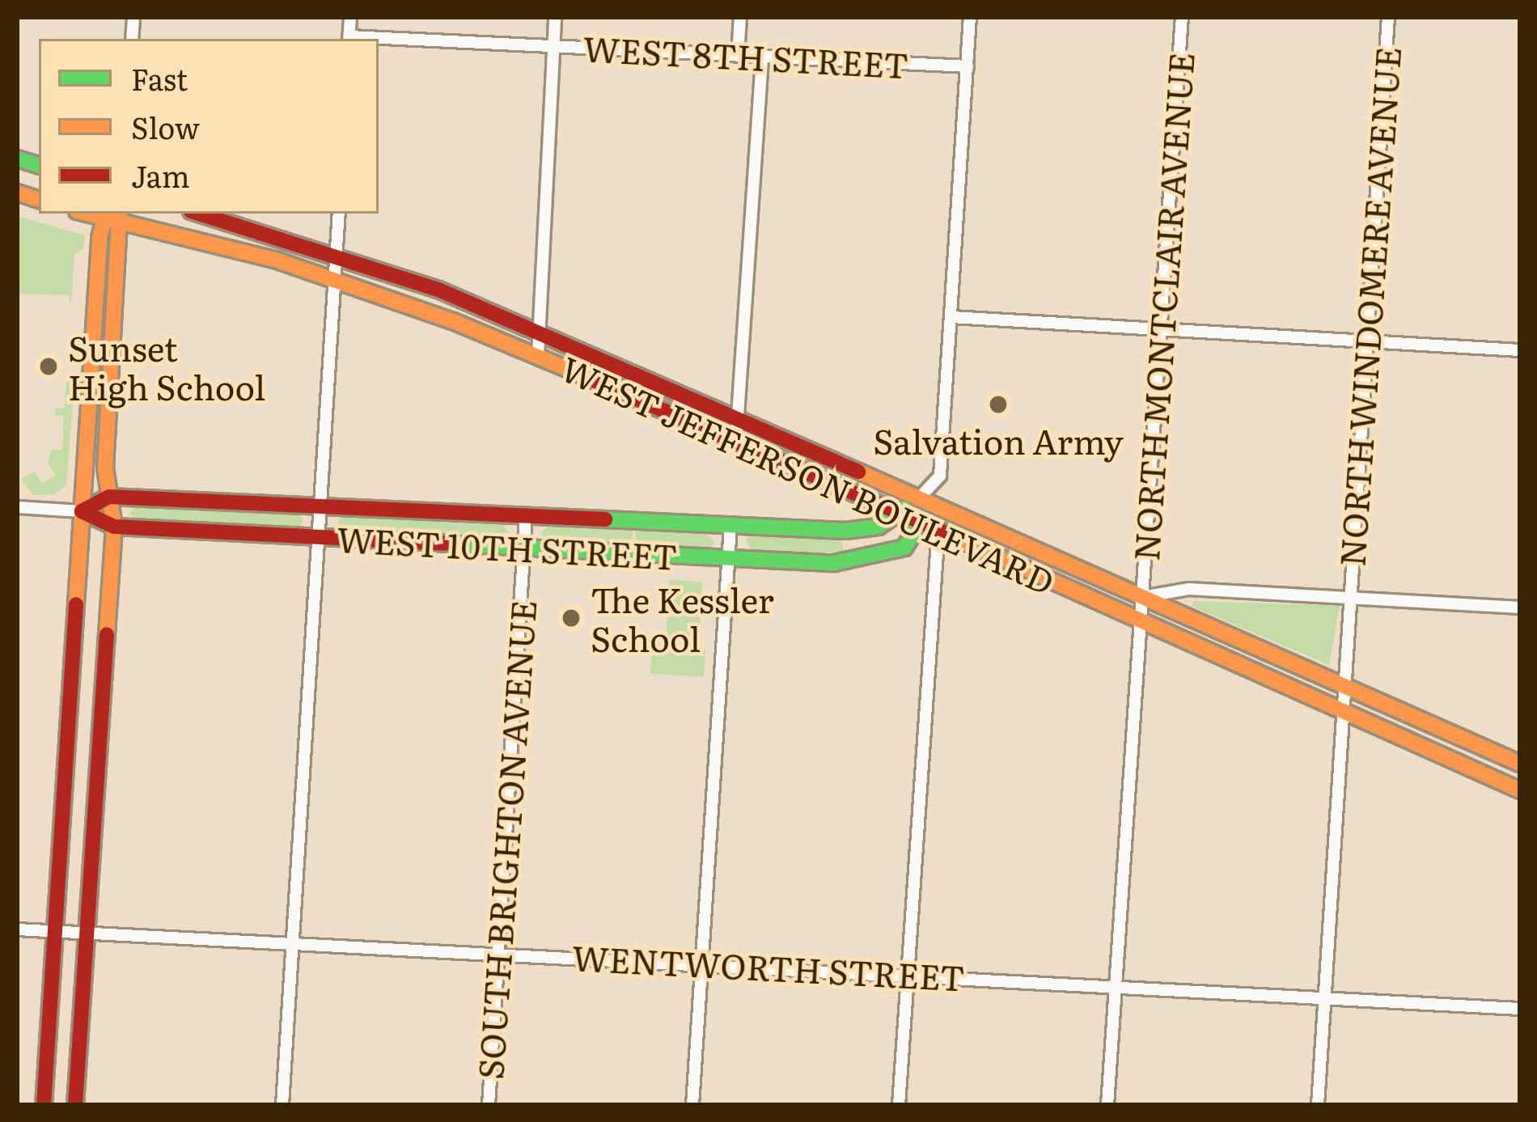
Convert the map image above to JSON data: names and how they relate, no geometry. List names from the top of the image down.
{
  "streets": {
    "street": [
      "WEST 8TH STREET",
      "NORTH MONTCLAIR AVENUE",
      "NORTH WINDOMERE AVENUE",
      "WEST JEFFERSON BOULEVARD",
      "WEST 10TH STREET",
      "SOUTH BRIGHTON AVENUE",
      "WENTWORTH STREET"
    ]
  },
  "crossings": [
    ["NORTH MONTCLAIR AVENUE", "WEST JEFFERSON BOULEVARD"],
    ["NORTH MONTCLAIR AVENUE", "WENTWORTH STREET"],
    ["NORTH WINDOMERE AVENUE", "WEST JEFFERSON BOULEVARD"],
    ["NORTH WINDOMERE AVENUE", "WENTWORTH STREET"],
    ["WEST JEFFERSON BOULEVARD", "WEST 10TH STREET"],
    ["WEST 10TH STREET", "SOUTH BRIGHTON AVENUE"],
    ["SOUTH BRIGHTON AVENUE", "WENTWORTH STREET"]
  ],
  "places": ["Sunset High School", "Salvation Army", "The Kessler School"],
  "legend": ["Fast", "Slow", "Jam"]
}
